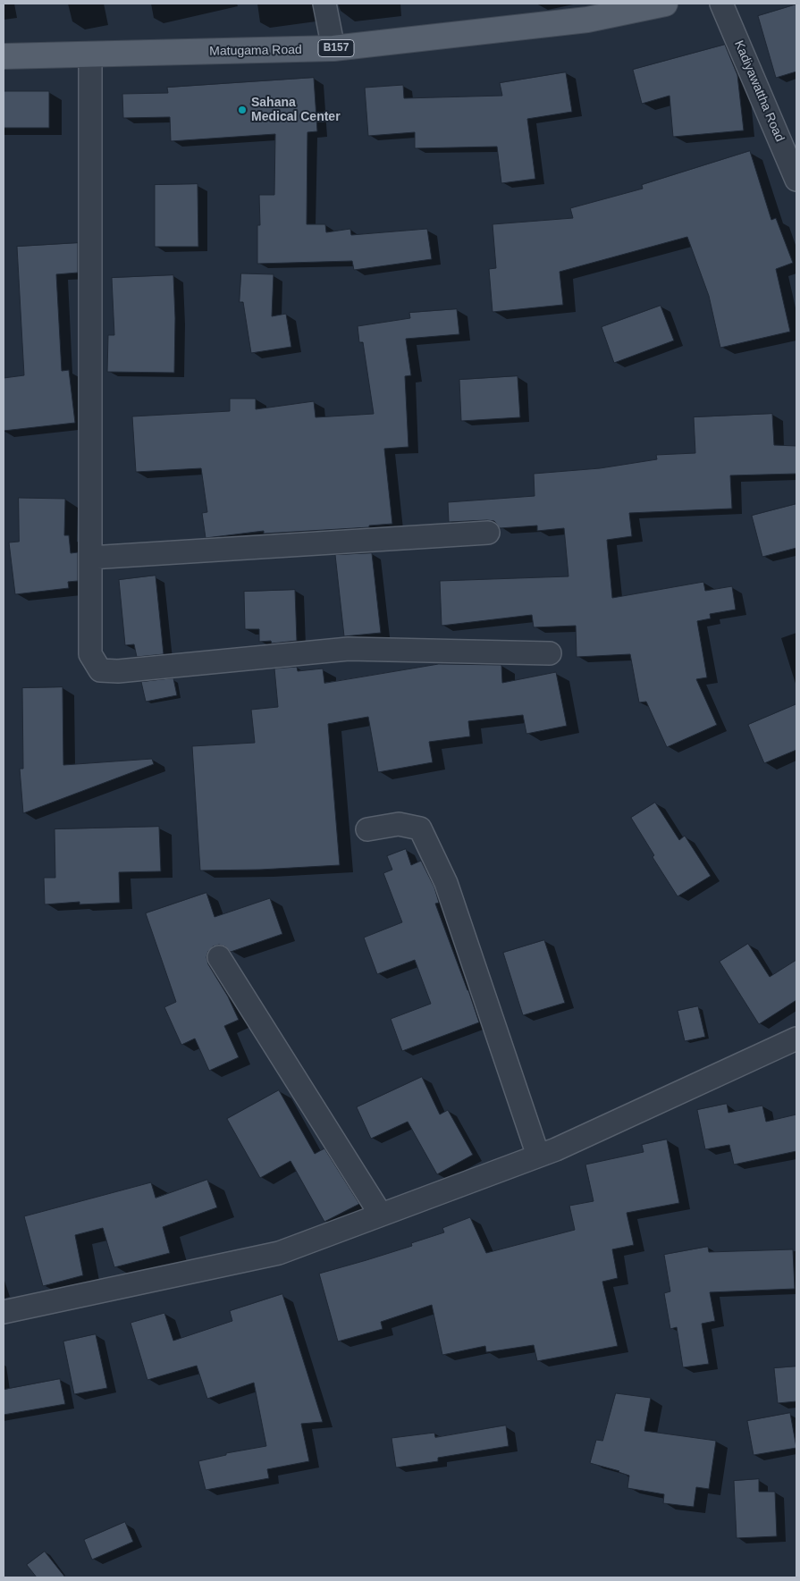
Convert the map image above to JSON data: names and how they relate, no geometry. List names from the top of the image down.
{
  "streets": {
    "main road": ["B157", "Matugama Road"],
    "street": ["Kadiyawattha Road"]
  },
  "places": ["Sahana Medical Center"]
}
